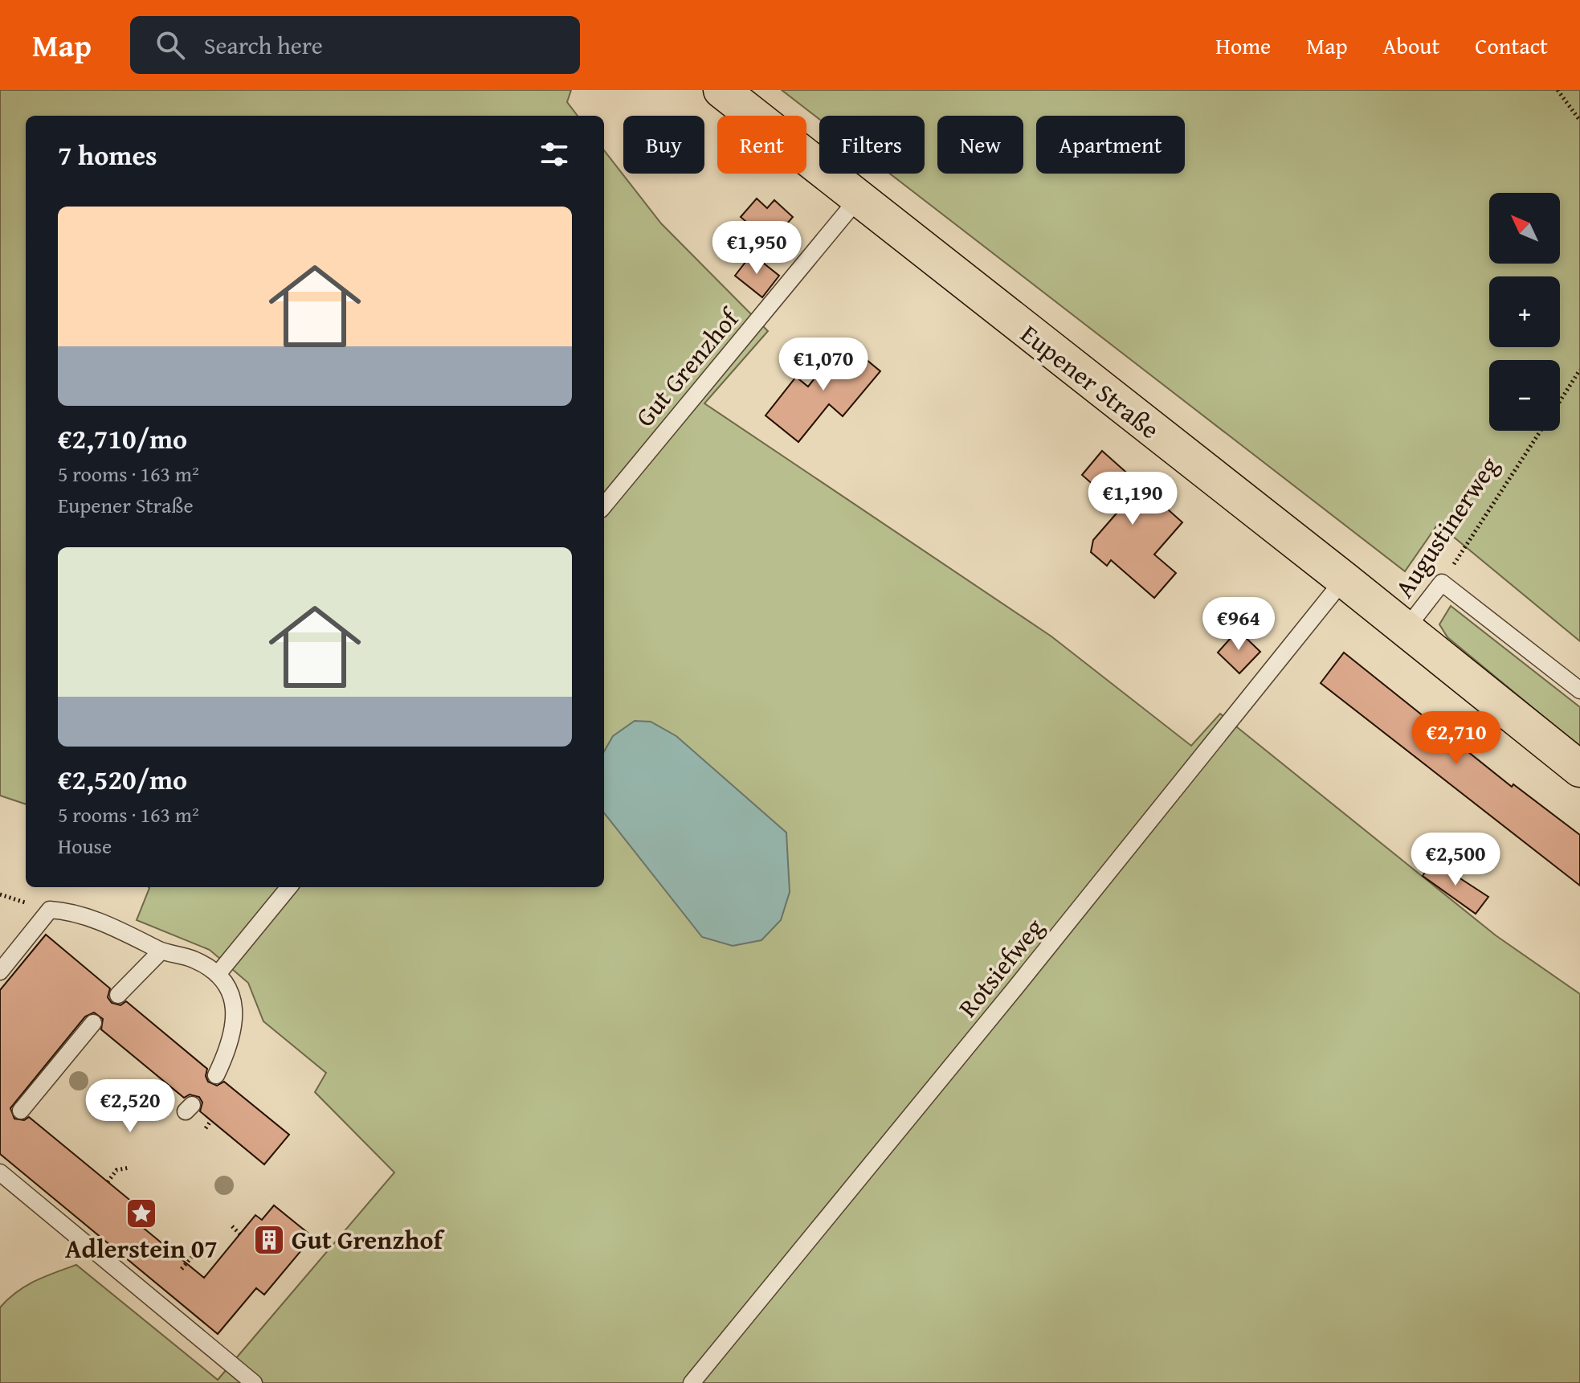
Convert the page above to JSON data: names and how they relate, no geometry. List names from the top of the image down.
{
  "streets": {
    "main road": ["Eupener Straße"],
    "lane": ["Gut Grenzhof", "Augustinerweg", "Rotsiefweg"]
  },
  "crossings": [
    ["Gut Grenzhof", "Eupener Straße"],
    ["Eupener Straße", "Augustinerweg"],
    ["Eupener Straße", "Rotsiefweg"]
  ],
  "places": {
    "place": ["Adlerstein 07"],
    "building": ["Gut Grenzhof"]
  },
  "north": "top left",
  "page": {
    "header": "Map",
    "search": "Search here",
    "nav": [
      "Home",
      "Map",
      "About",
      "Contact"
    ],
    "chip": [
      "Buy",
      "Rent",
      "Filters",
      "New",
      "Apartment"
    ],
    "heading": "7 homes",
    "map_buttons": ["+", "−"],
    "list": [
      {
        "name": "€2,710/mo",
        "note": "5 rooms · 163 m² · Eupener Straße"
      },
      {
        "name": "€2,520/mo",
        "note": "5 rooms · 163 m² · House"
      }
    ],
    "price": [
      "€1,950",
      "€1,070",
      "€1,190",
      "€964",
      "€2,710",
      "€2,500",
      "€2,520"
    ]
  }
}
